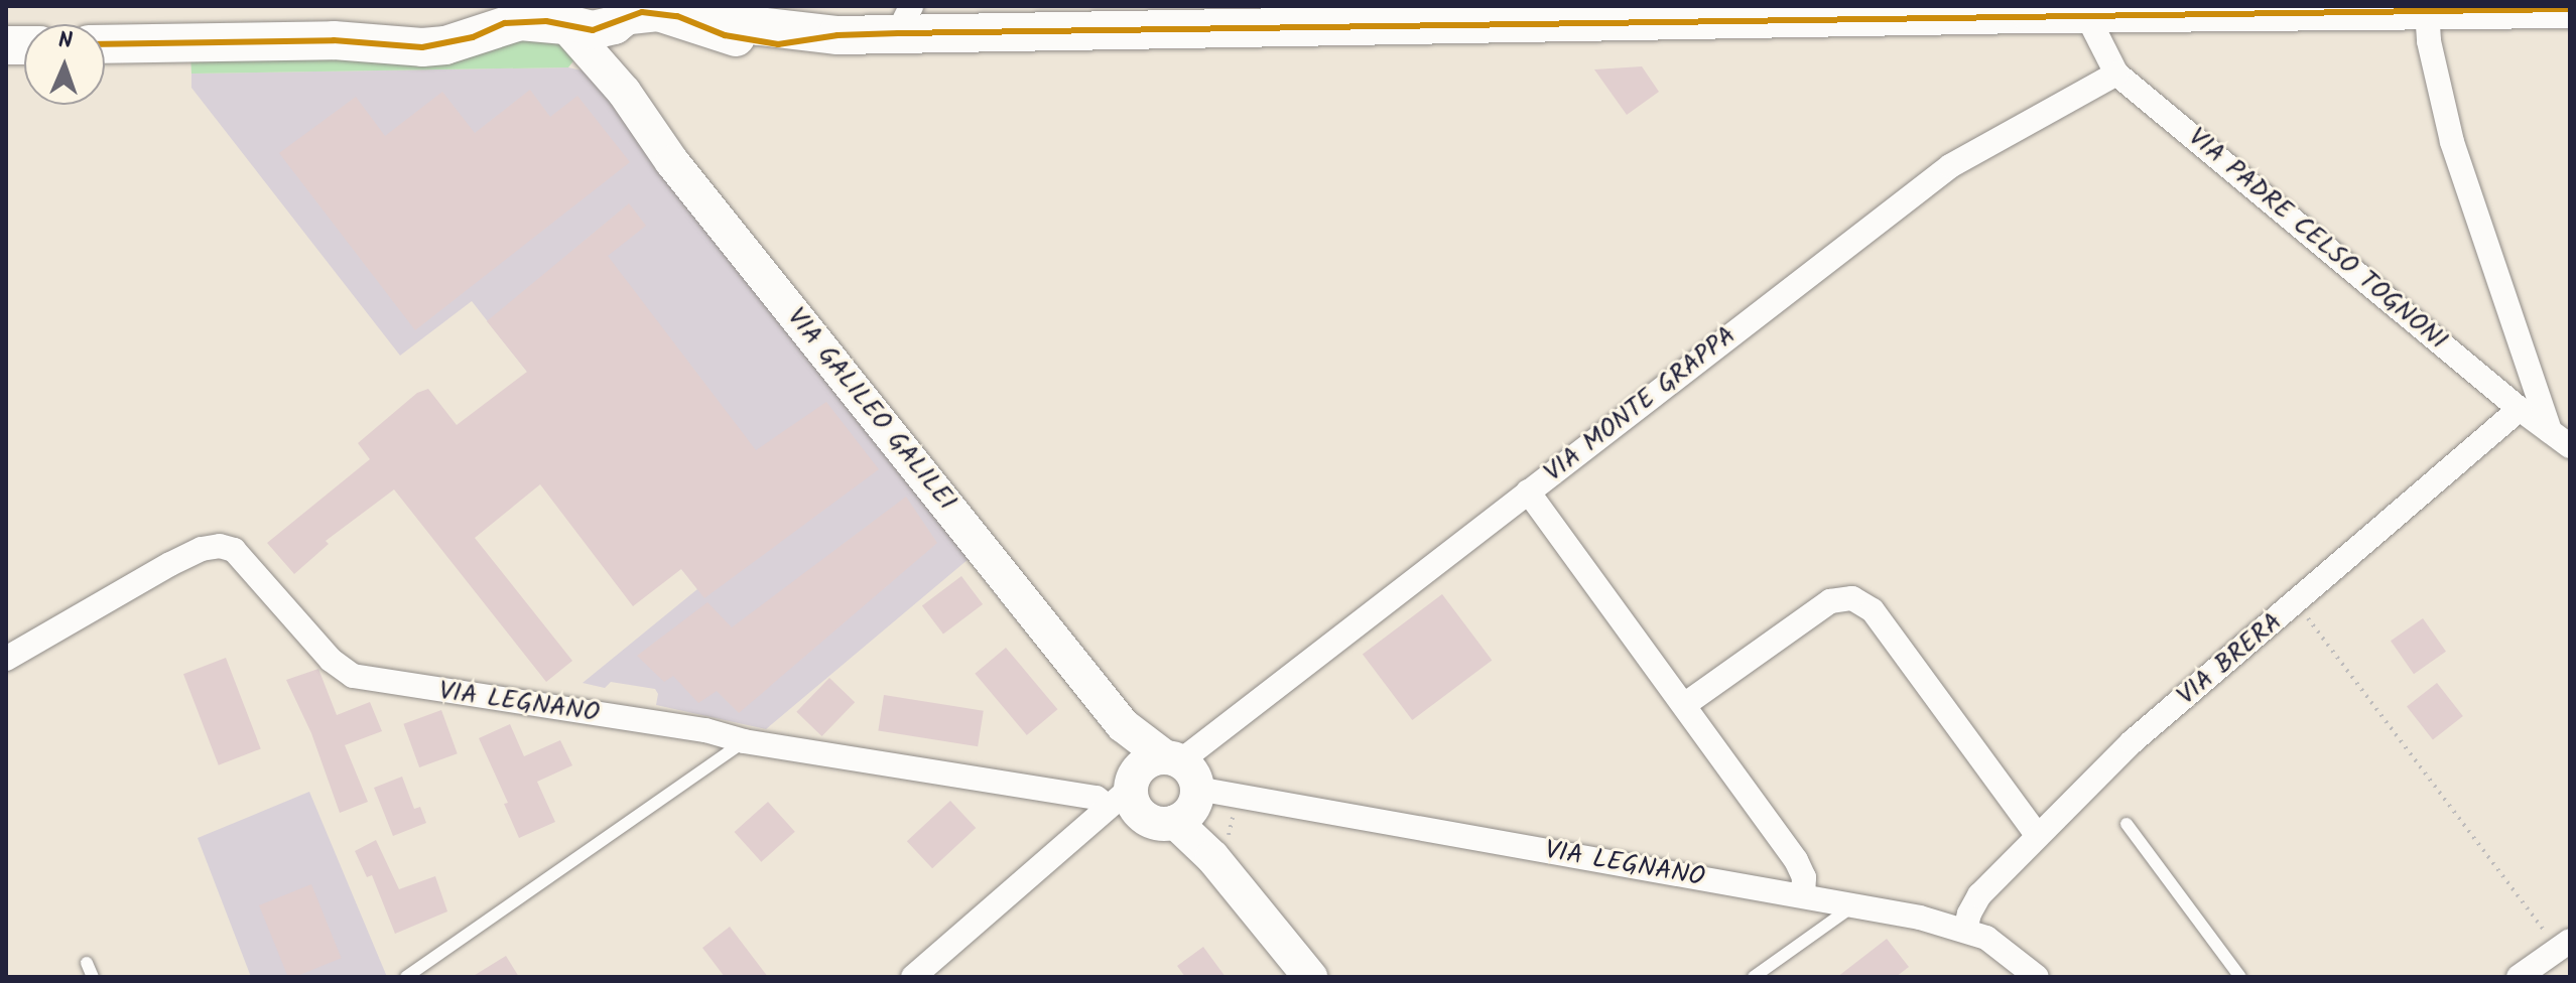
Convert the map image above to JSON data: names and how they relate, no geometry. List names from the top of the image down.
{
  "streets": {
    "street": [
      "VIA PADRE CELSO TOGNONI",
      "VIA MONTE GRAPPA",
      "VIA GALILEO GALILEI",
      "VIA BRERA",
      "VIA LEGNANO"
    ]
  },
  "crossings": [
    ["VIA PADRE CELSO TOGNONI", "VIA MONTE GRAPPA"],
    ["VIA PADRE CELSO TOGNONI", "VIA BRERA"],
    ["VIA MONTE GRAPPA", "VIA GALILEO GALILEI"],
    ["VIA MONTE GRAPPA", "VIA LEGNANO"],
    ["VIA GALILEO GALILEI", "VIA LEGNANO"],
    ["VIA BRERA", "VIA LEGNANO"]
  ],
  "north": "top"
}
